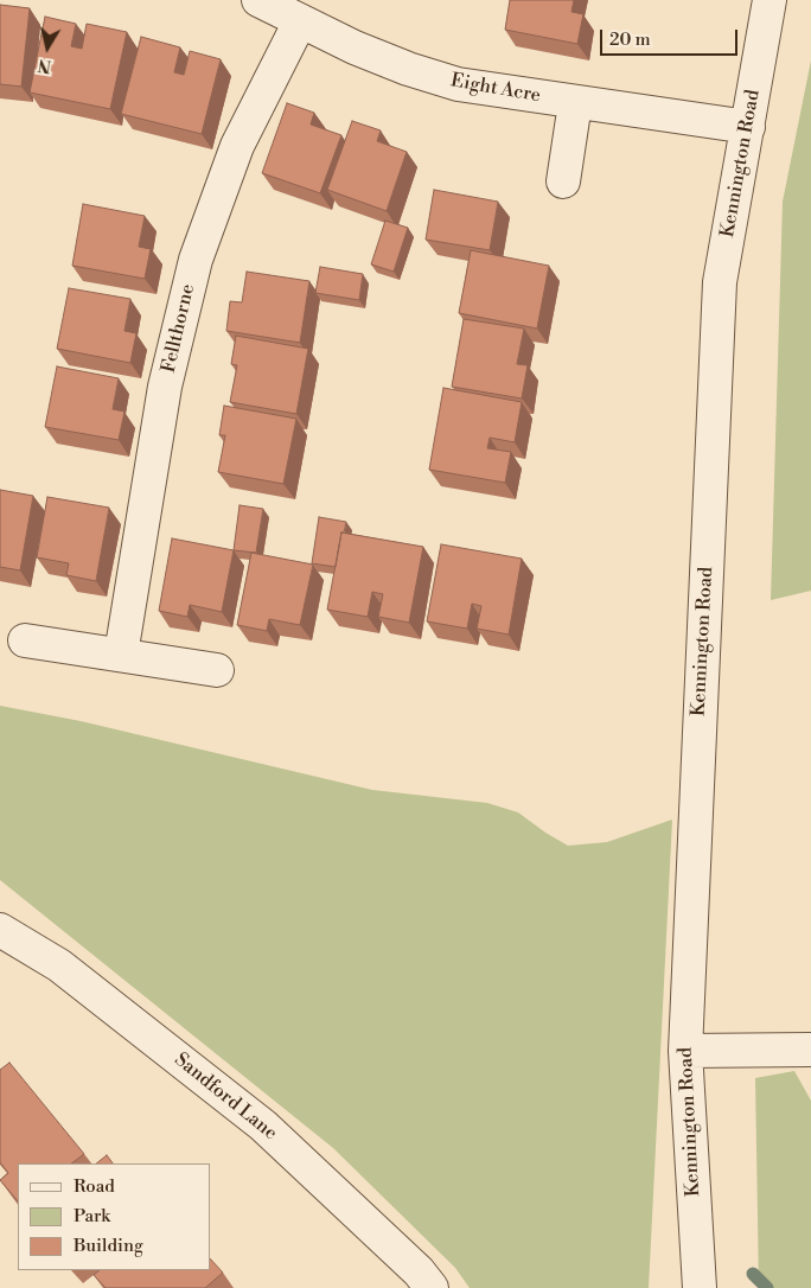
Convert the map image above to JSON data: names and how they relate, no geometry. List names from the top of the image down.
{
  "streets": {
    "street": [
      "Eight Acre",
      "Kennington Road",
      "Fellthorne",
      "Sandford Lane"
    ]
  },
  "crossings": [
    ["Eight Acre", "Kennington Road"],
    ["Eight Acre", "Fellthorne"]
  ],
  "legend": ["Road", "Park", "Building"],
  "scale_bar": "20 m",
  "north": "bottom"
}
